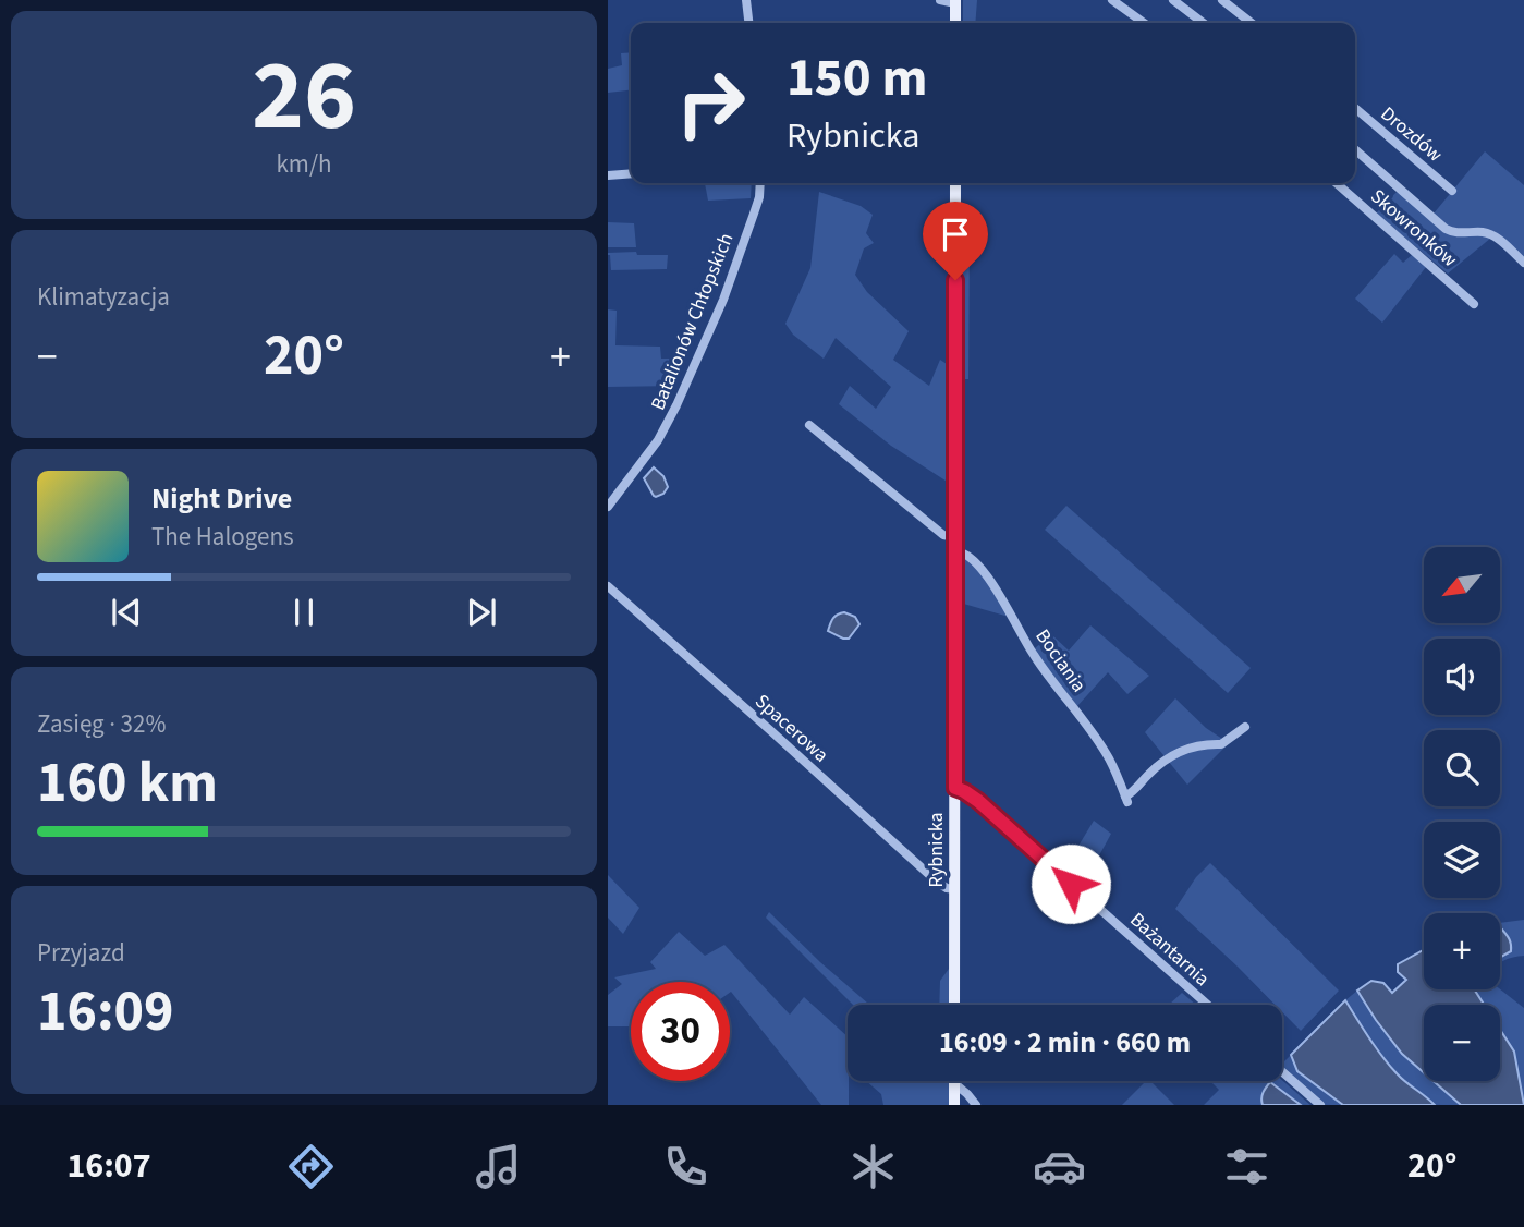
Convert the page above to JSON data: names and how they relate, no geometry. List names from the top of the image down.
{
  "streets": {
    "main road": ["Rybnicka"],
    "street": [
      "Drozdów",
      "Skowronków",
      "Batalionów Chłopskich",
      "Bociania",
      "Spacerowa",
      "Bażantarnia"
    ]
  },
  "crossings": [
    ["Bociania", "Rybnicka"],
    ["Spacerowa", "Rybnicka"],
    ["Rybnicka", "Bażantarnia"]
  ],
  "north": "bottom left",
  "page": {
    "tile": [
      ["26", "km/h"],
      "Klimatyzacja",
      ["Zasięg · 32%", "160 km"],
      ["Przyjazd", "16:09"]
    ],
    "turn": ["150 m", "Rybnicka"],
    "heat": ["−", "20°", "+"],
    "song": ["Night Drive", "The Halogens"],
    "map_buttons": ["+", "−"],
    "limit": "30",
    "trip": "16:09 · 2 min · 660 m",
    "tabs": ["16:07", "20°"]
  }
}
